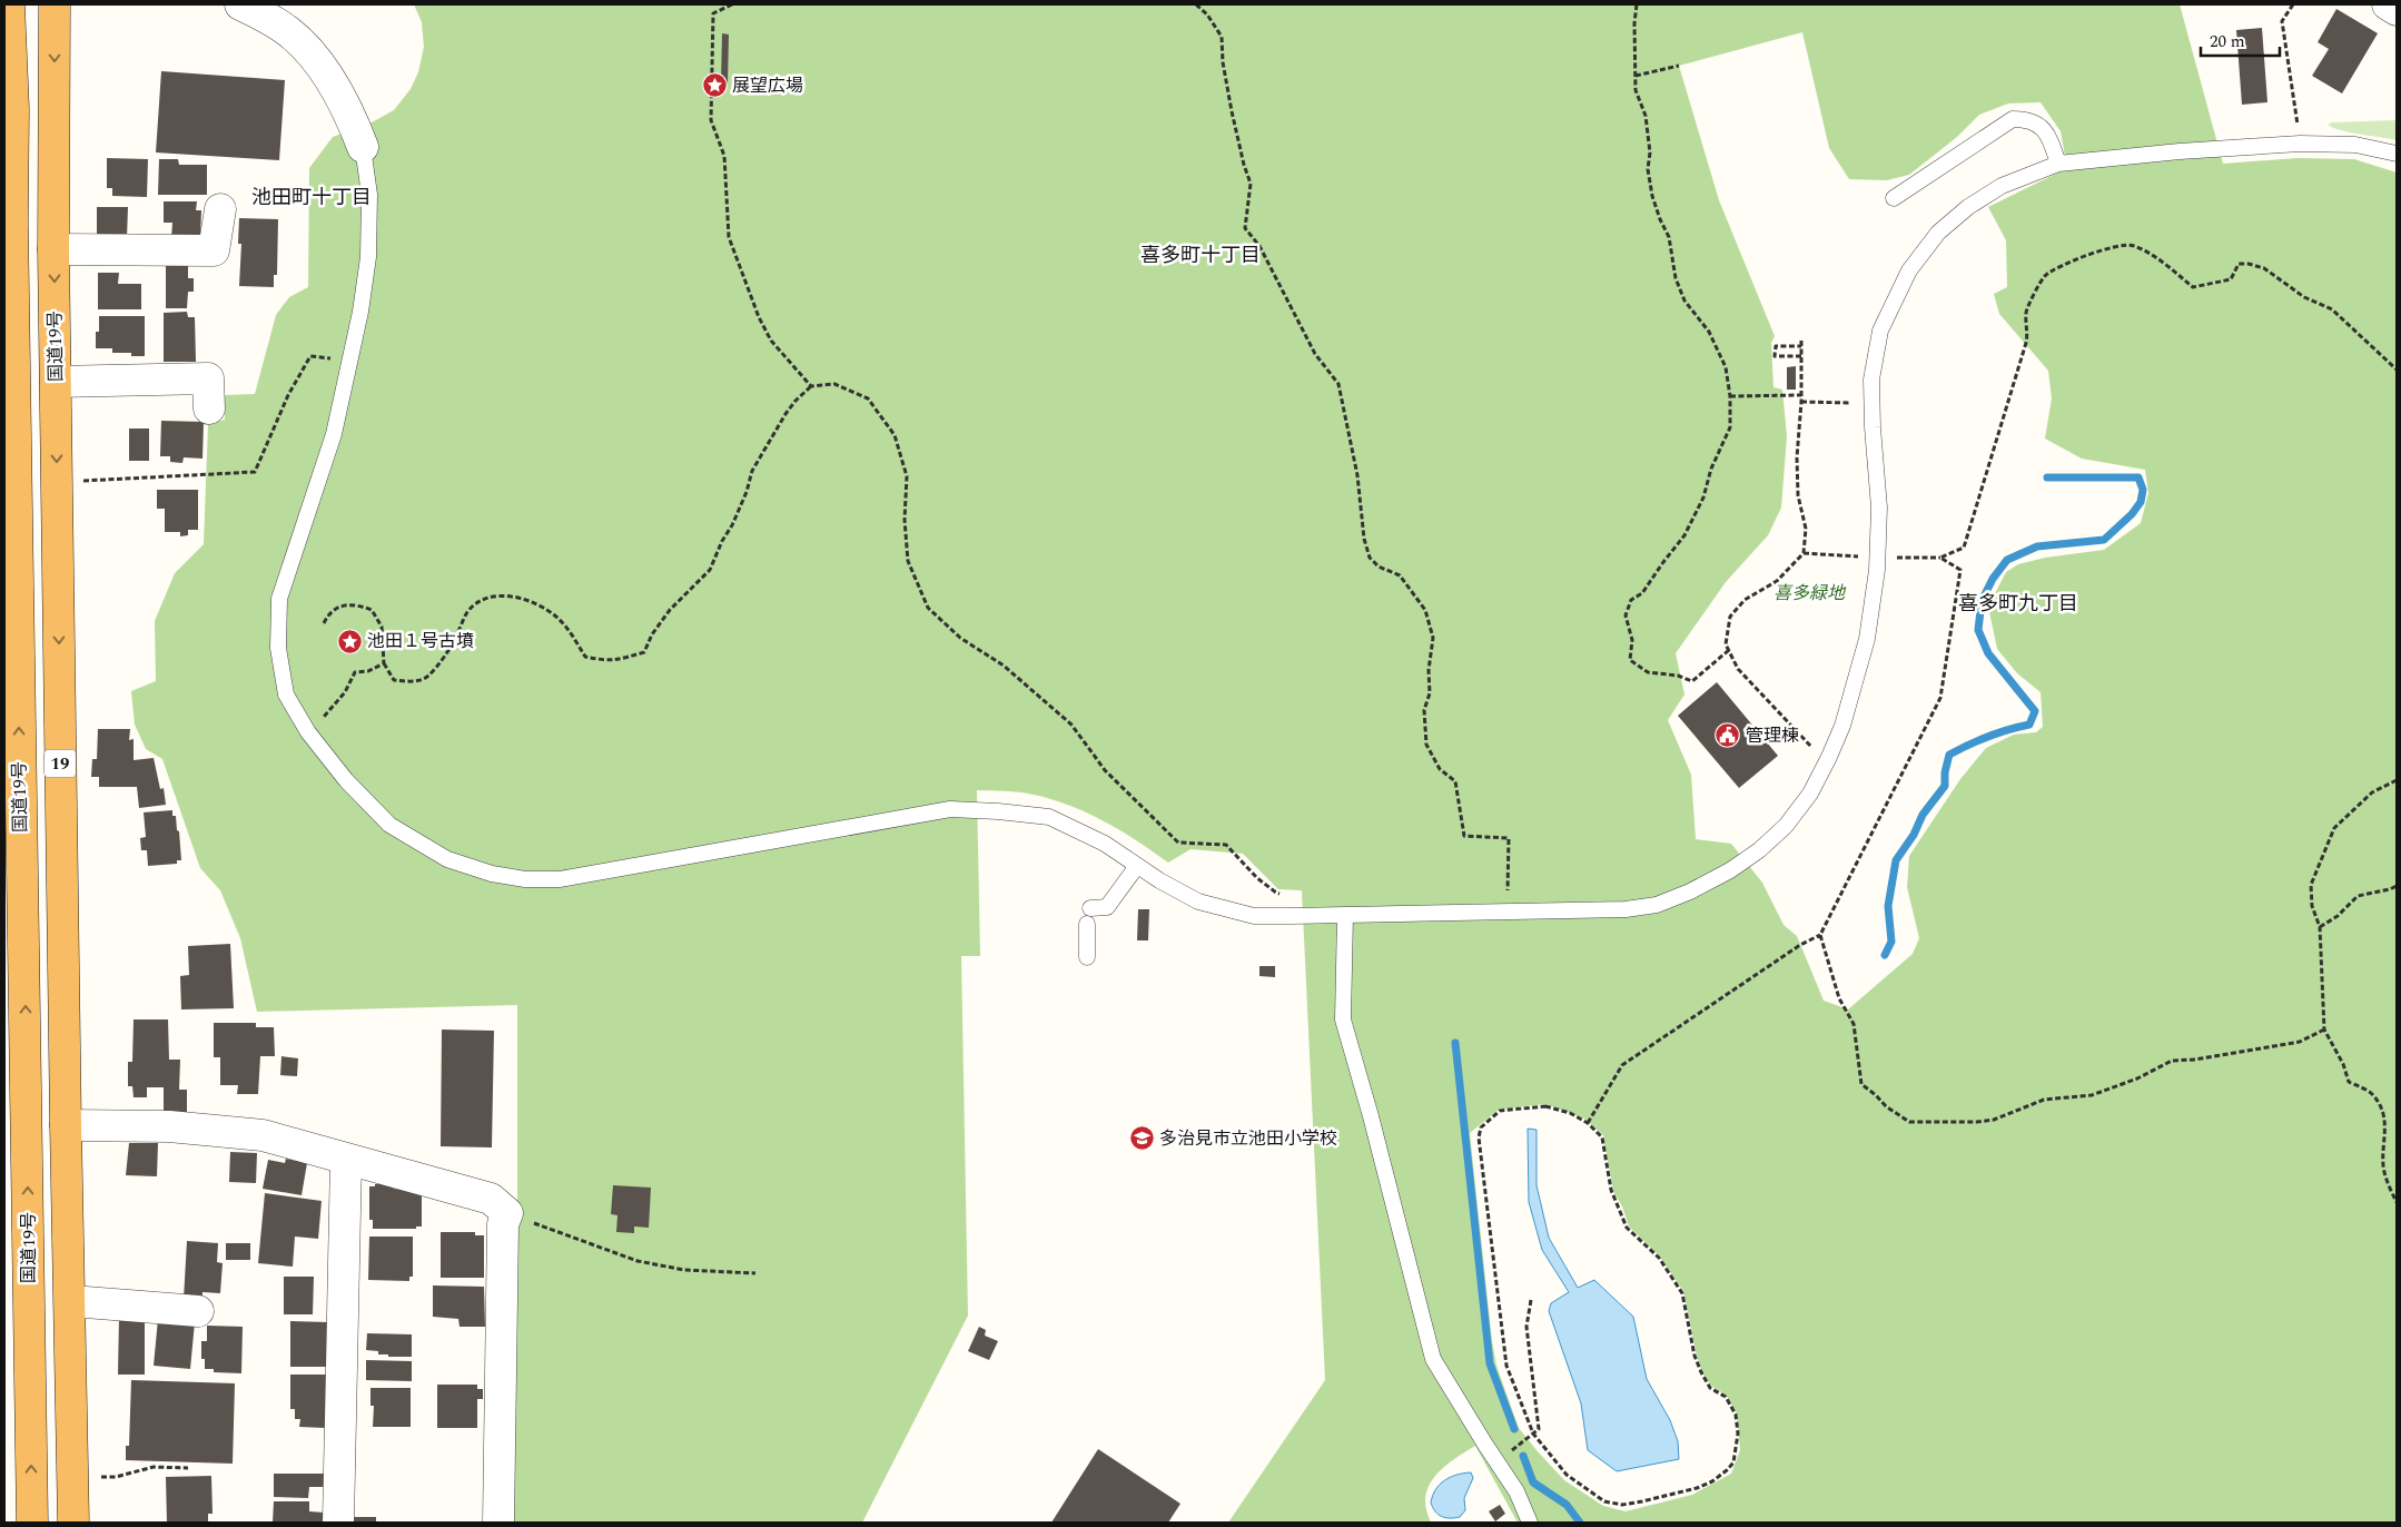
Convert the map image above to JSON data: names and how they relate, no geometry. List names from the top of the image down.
{
  "streets": {
    "highway": ["国道19号", "19"]
  },
  "districts": ["池田町十丁目", "喜多町十丁目", "喜多町九丁目"],
  "parks": ["喜多緑地"],
  "places": {
    "place": ["展望広場", "池田１号古墳"],
    "public building": ["管理棟"],
    "school or university": ["多治見市立池田小学校"]
  },
  "scale_bar": "20 m"
}
